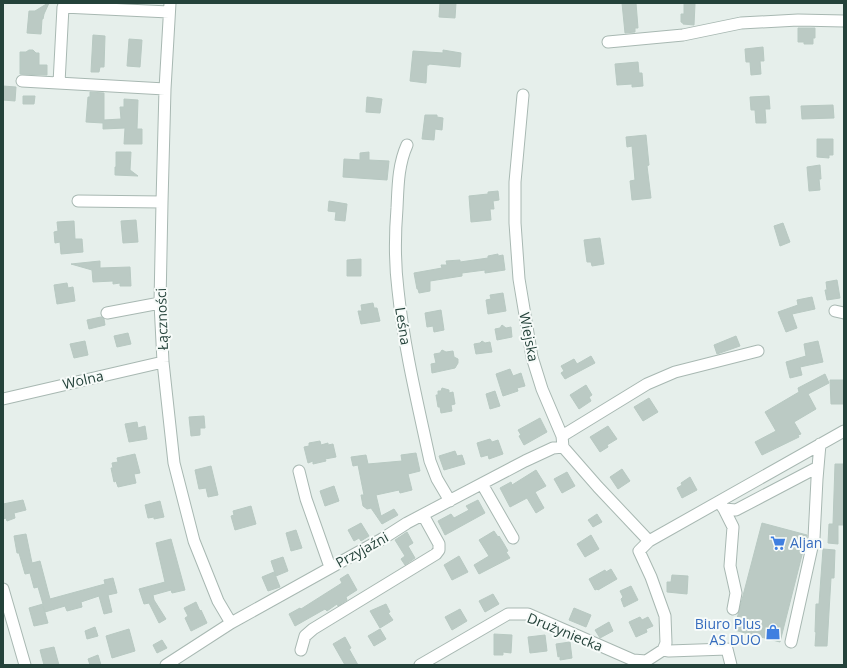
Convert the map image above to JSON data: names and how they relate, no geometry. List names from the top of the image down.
{
  "streets": {
    "street": [
      "Łączności",
      "Leśna",
      "Wiejska",
      "Wolna",
      "Przyjaźni",
      "Drużyniecka"
    ]
  },
  "crossings": [
    ["Łączności", "Wolna"],
    ["Łączności", "Przyjaźni"],
    ["Leśna", "Przyjaźni"],
    ["Wiejska", "Przyjaźni"]
  ],
  "places": {
    "supermarket": ["Aljan"],
    "shop": ["Biuro Plus AS DUO"]
  }
}
